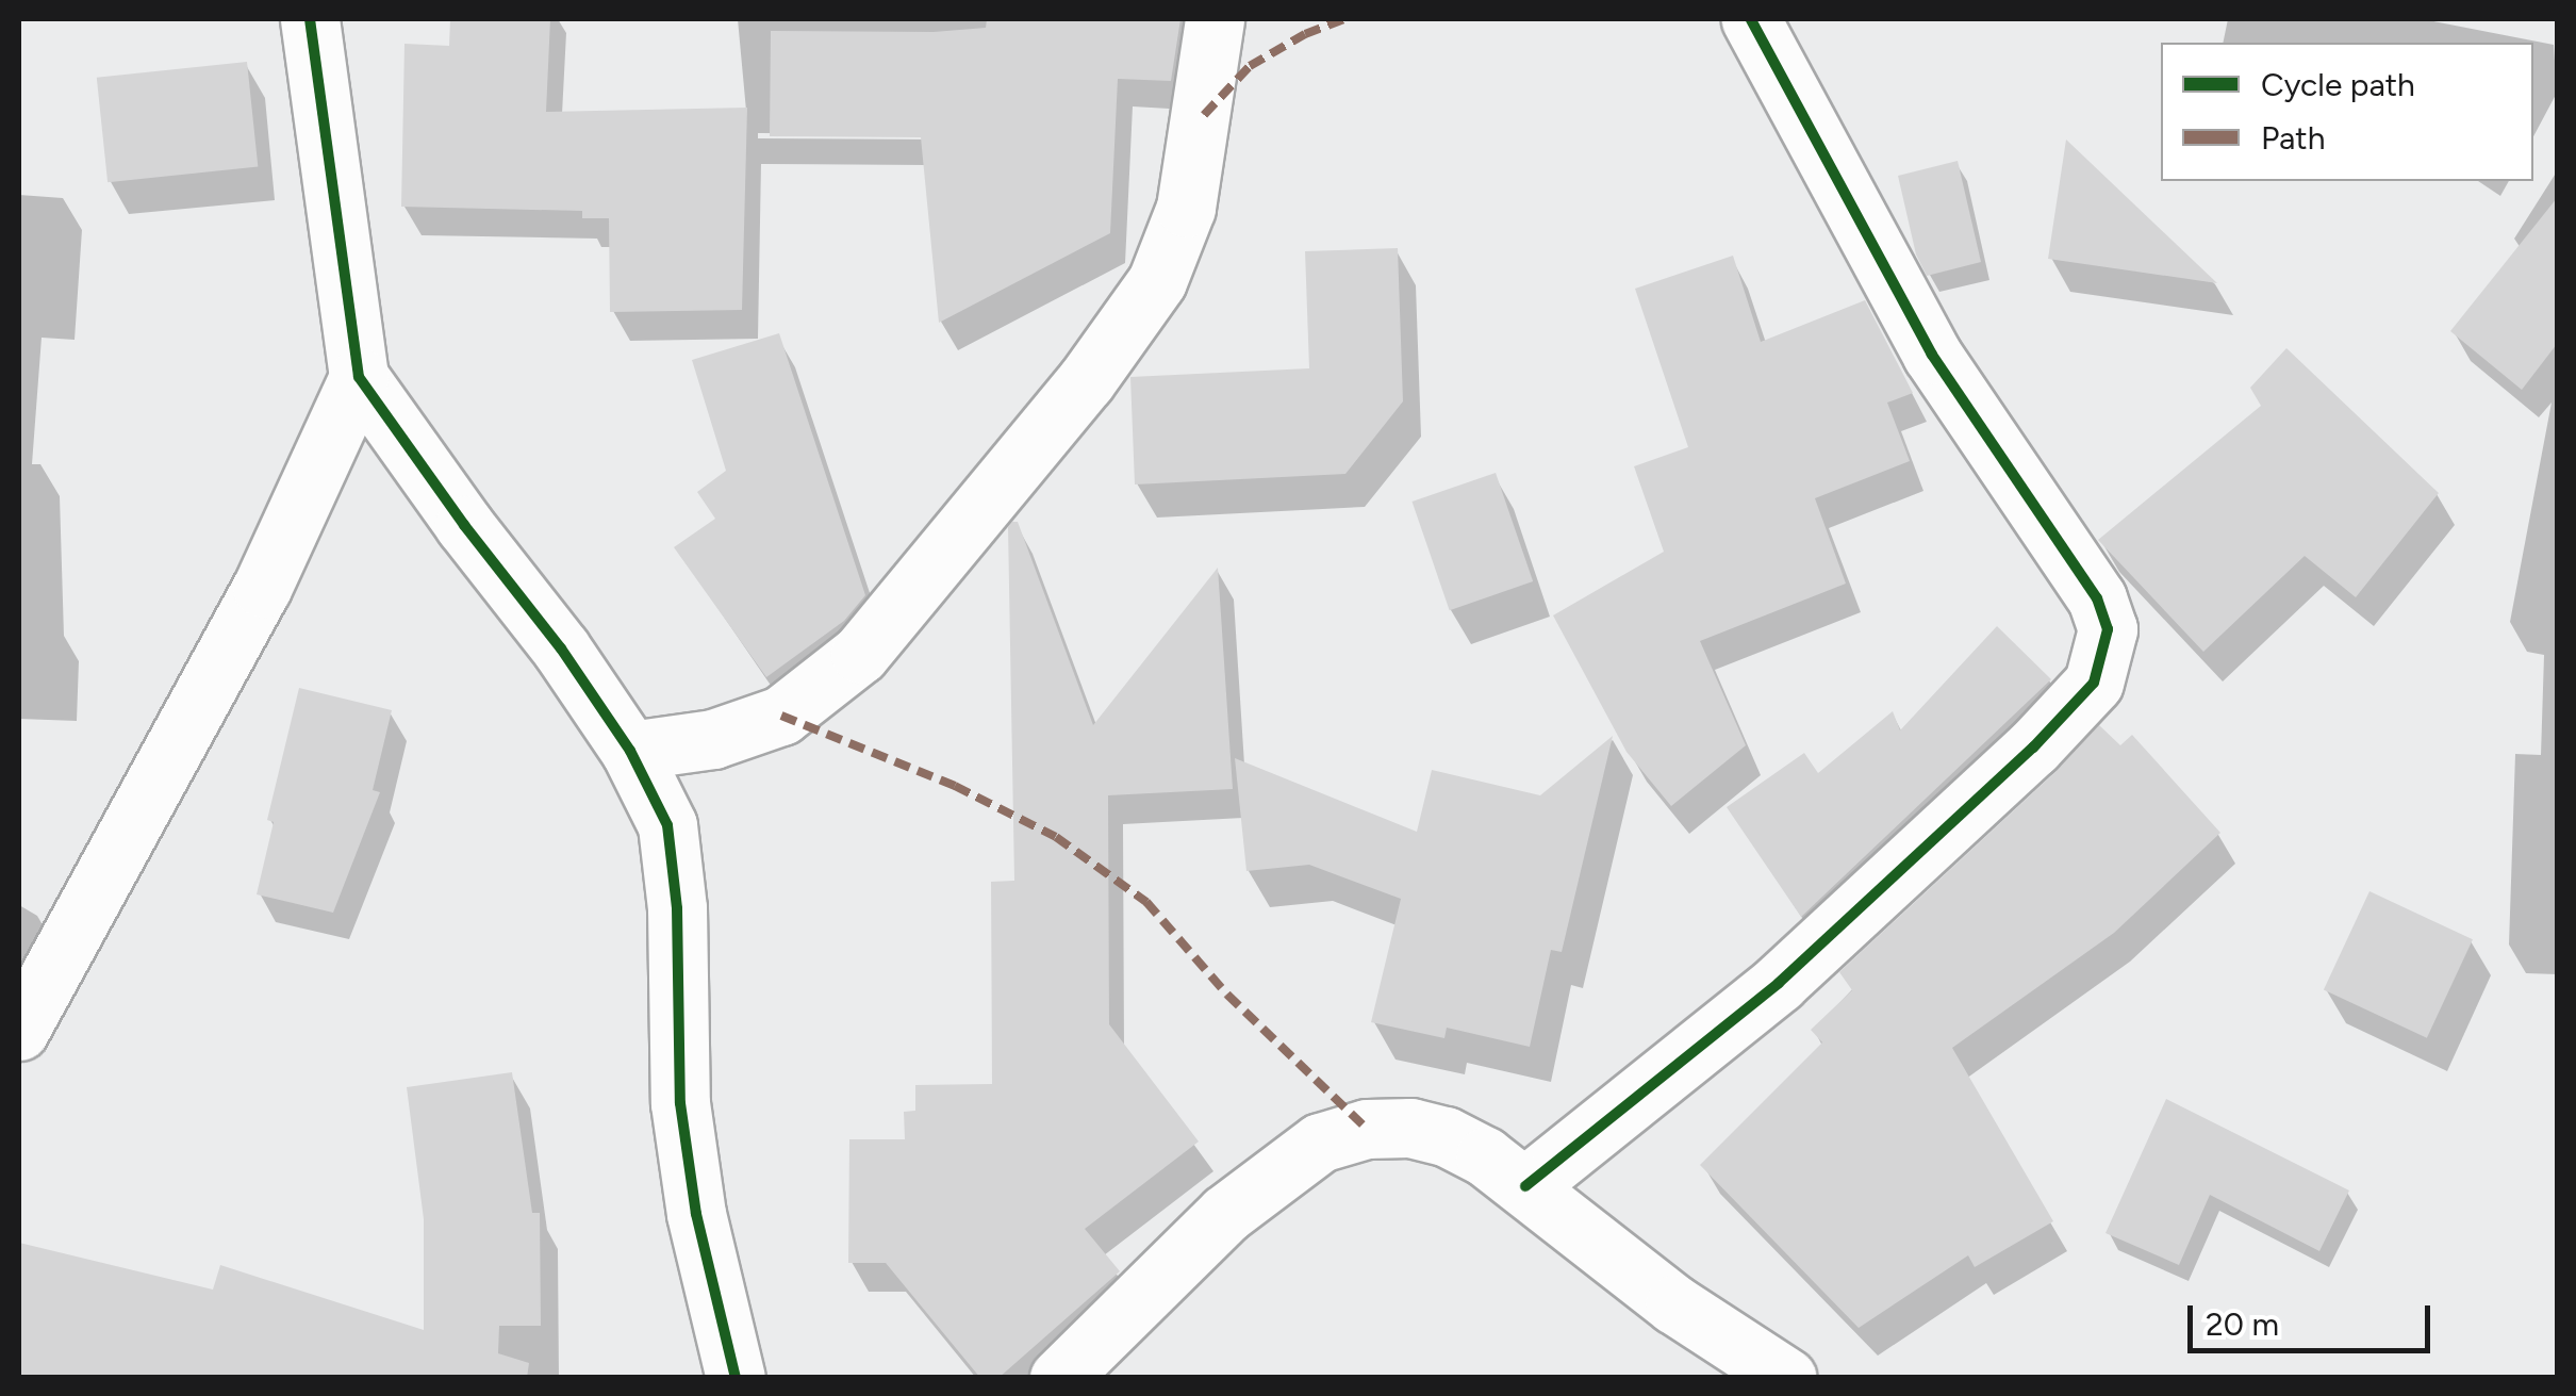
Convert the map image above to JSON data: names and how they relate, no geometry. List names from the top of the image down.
{
  "legend": ["Cycle path", "Path"],
  "scale_bar": "20 m"
}
